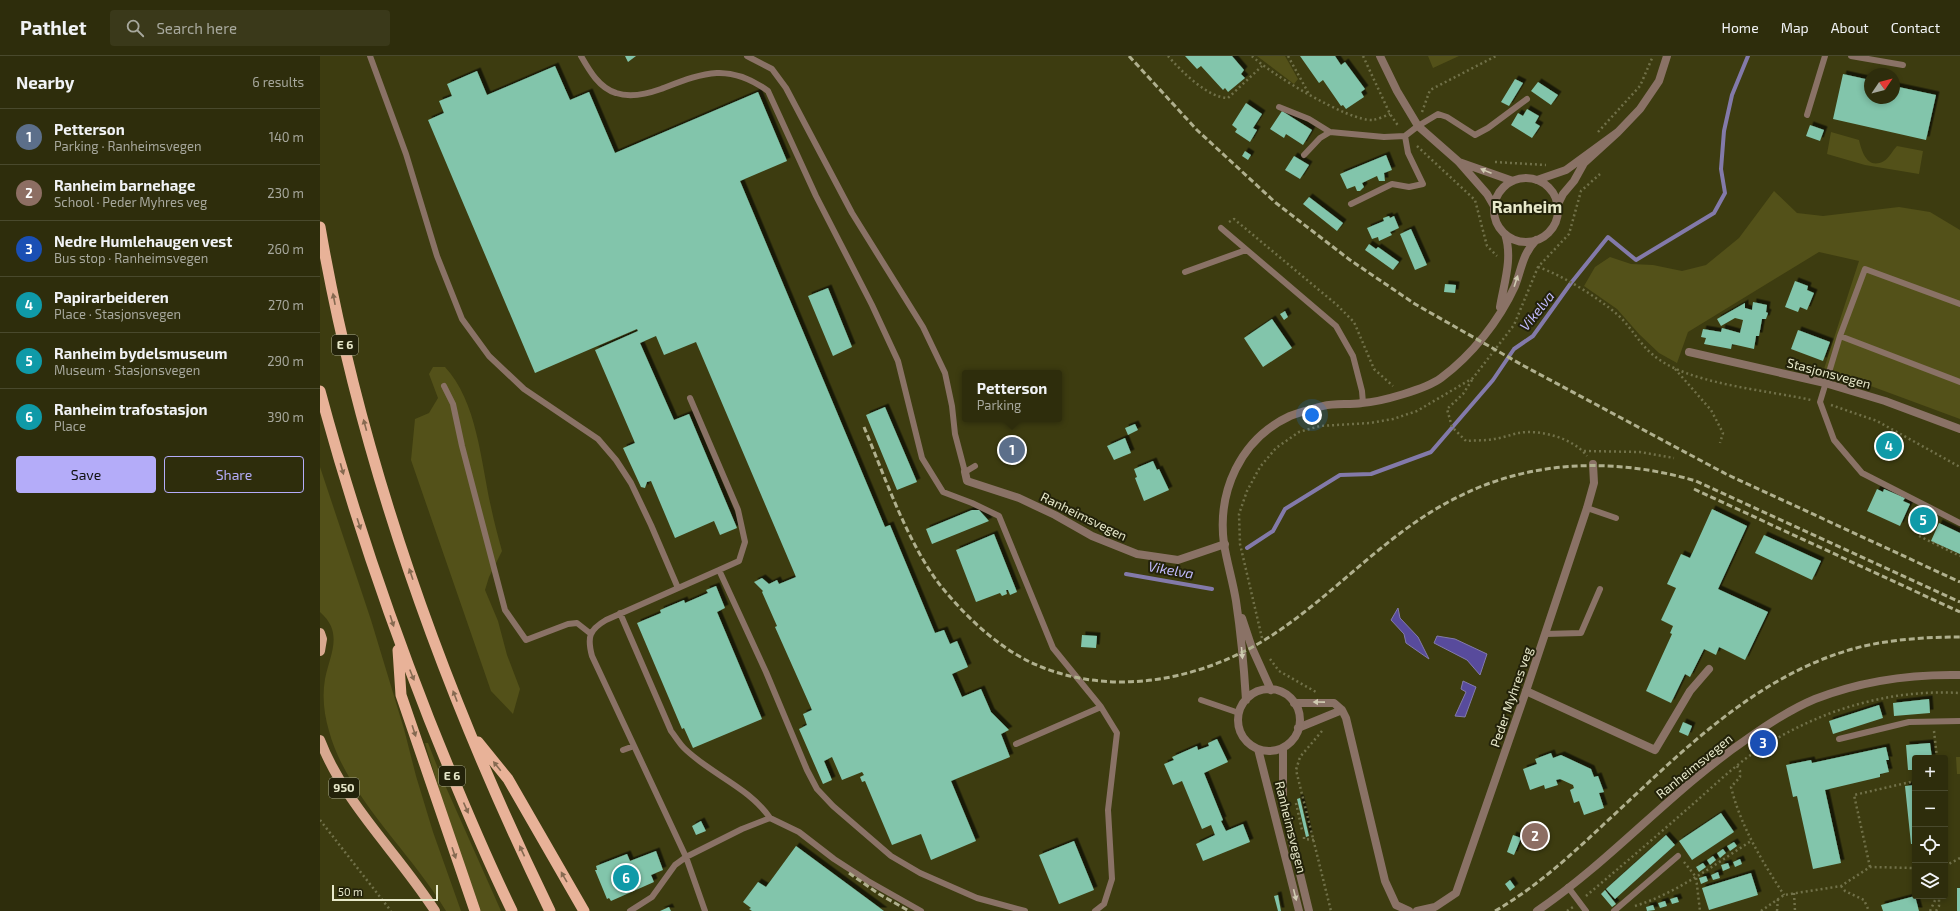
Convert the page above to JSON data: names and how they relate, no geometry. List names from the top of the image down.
{
  "streets": {
    "highway": ["E 6"],
    "main road": ["950"],
    "street": ["Stasjonsvegen", "Ranheimsvegen", "Peder Myhres veg"]
  },
  "districts": ["Ranheim"],
  "water": ["Vikelva"],
  "scale_bar": "50 m",
  "north": "top right",
  "page": {
    "header": "Pathlet",
    "search": "Search here",
    "nav": [
      "Home",
      "Map",
      "About",
      "Contact"
    ],
    "heading": ["Nearby", "6 results"],
    "list": [
      {
        "mark": "1",
        "name": "Petterson",
        "note": "Parking · Ranheimsvegen",
        "value": "140 m"
      },
      {
        "mark": "2",
        "name": "Ranheim barnehage",
        "note": "School · Peder Myhres veg",
        "value": "230 m"
      },
      {
        "mark": "3",
        "name": "Nedre Humlehaugen vest",
        "note": "Bus stop · Ranheimsvegen",
        "value": "260 m"
      },
      {
        "mark": "4",
        "name": "Papirarbeideren",
        "note": "Place · Stasjonsvegen",
        "value": "270 m"
      },
      {
        "mark": "5",
        "name": "Ranheim bydelsmuseum",
        "note": "Museum · Stasjonsvegen",
        "value": "290 m"
      },
      {
        "mark": "6",
        "name": "Ranheim trafostasjon",
        "note": "Place",
        "value": "390 m"
      }
    ],
    "popup": ["Petterson", "Parking"],
    "pins": [
      "4",
      "1",
      "5",
      "3",
      "2",
      "6"
    ],
    "buttons": ["Save", "Share"],
    "map_buttons": ["+", "−"],
    "scale": "50 m"
  }
}
